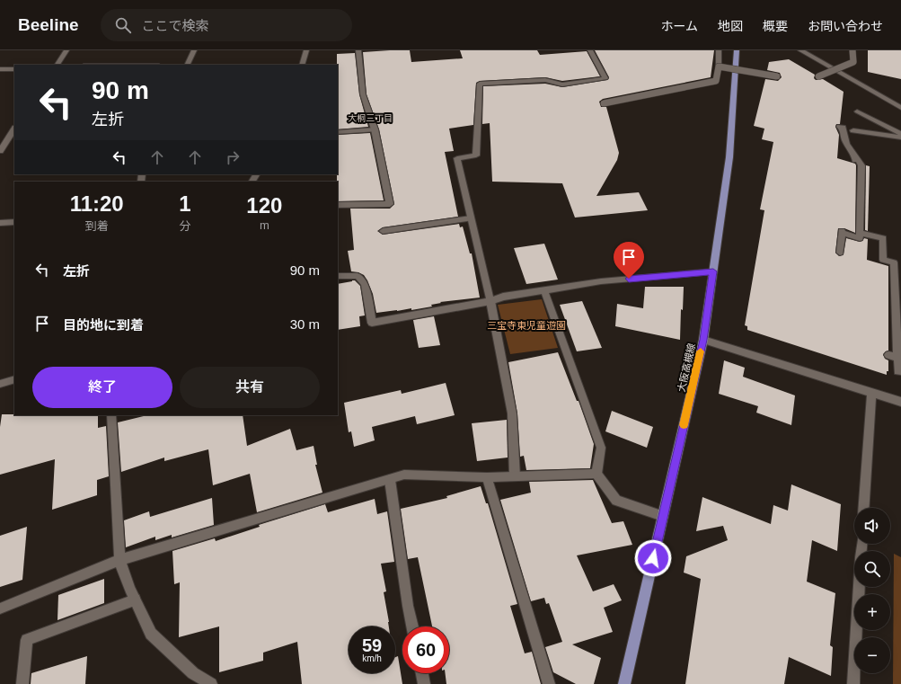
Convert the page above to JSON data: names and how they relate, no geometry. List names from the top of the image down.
{
  "streets": {
    "main road": ["大阪高槻線"]
  },
  "districts": ["大桐三丁目"],
  "parks": ["三宝寺東児童遊園"],
  "page": {
    "header": "Beeline",
    "search": "ここで検索",
    "nav": [
      "ホーム",
      "地図",
      "概要",
      "お問い合わせ"
    ],
    "turn": ["90 m", "左折"],
    "eta": [
      "11:20",
      "到着",
      "1",
      "分",
      "120",
      "m"
    ],
    "list": [
      {
        "name": "左折",
        "value": "90 m"
      },
      {
        "name": "目的地に到着",
        "value": "30 m"
      }
    ],
    "buttons": ["終了", "共有"],
    "map_buttons": ["+", "−"],
    "speed": "59 km/h",
    "limit": "60"
  }
}
